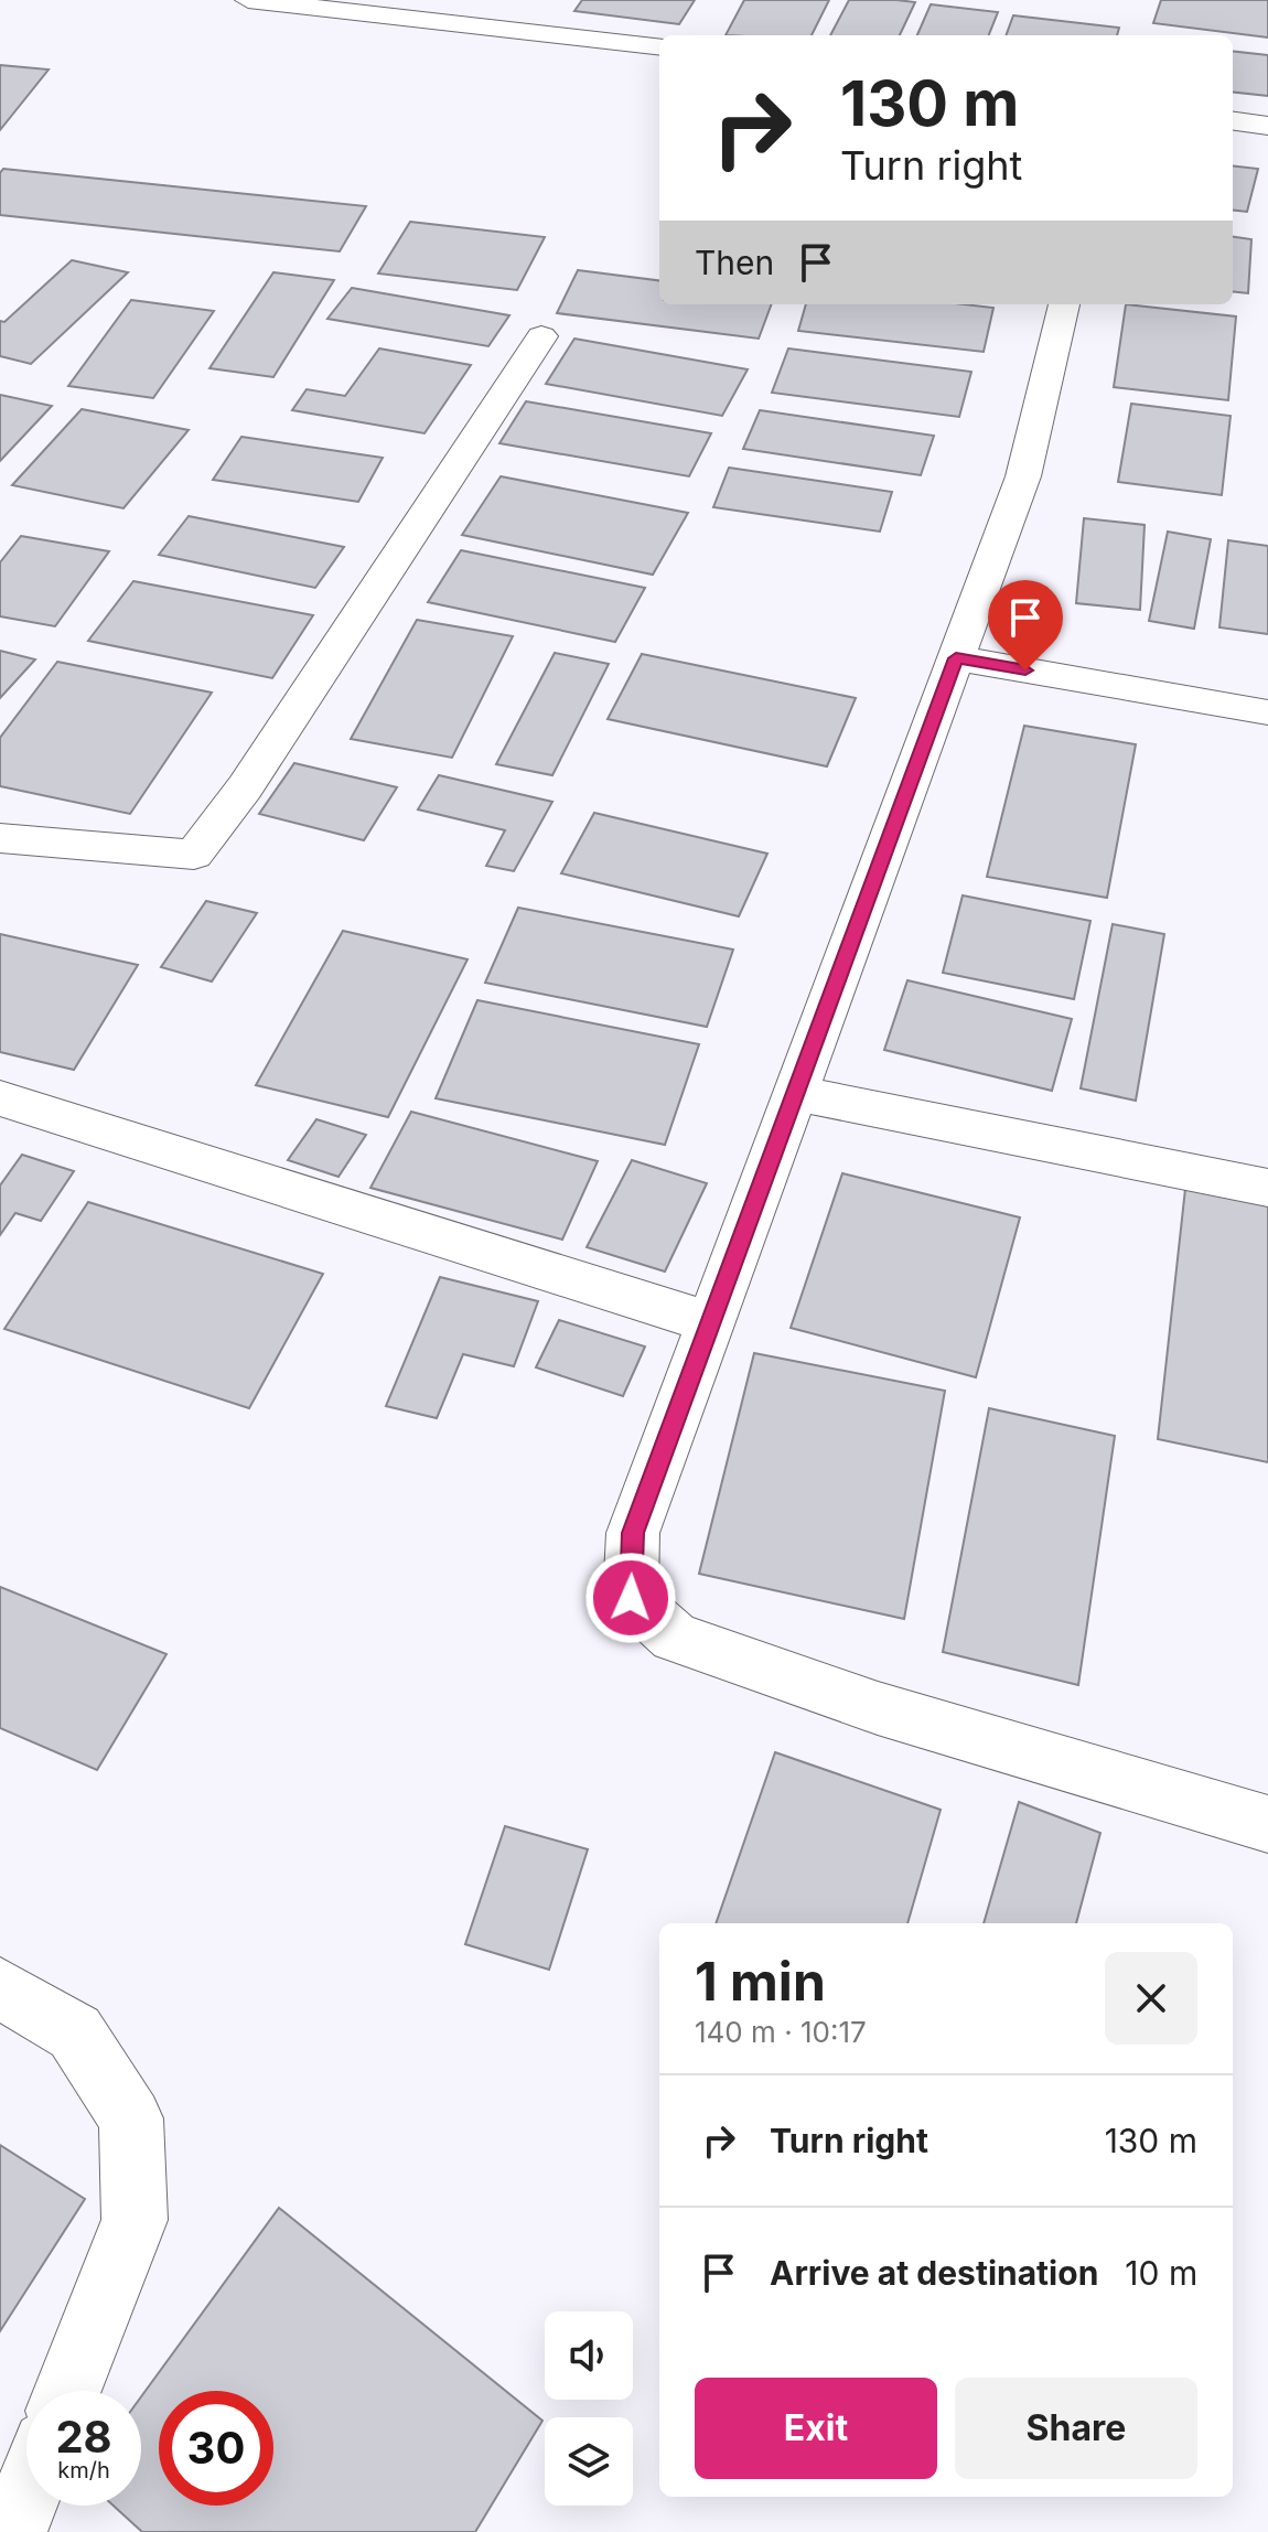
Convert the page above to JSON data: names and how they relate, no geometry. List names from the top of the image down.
{
  "page": {
    "turn": ["130 m", "Turn right"],
    "then": "Then",
    "heading": ["1 min", "140 m · 10:17"],
    "list": [
      {
        "name": "Turn right",
        "value": "130 m"
      },
      {
        "name": "Arrive at destination",
        "value": "10 m"
      }
    ],
    "buttons": ["Exit", "Share"],
    "speed": "28 km/h",
    "limit": "30"
  }
}
